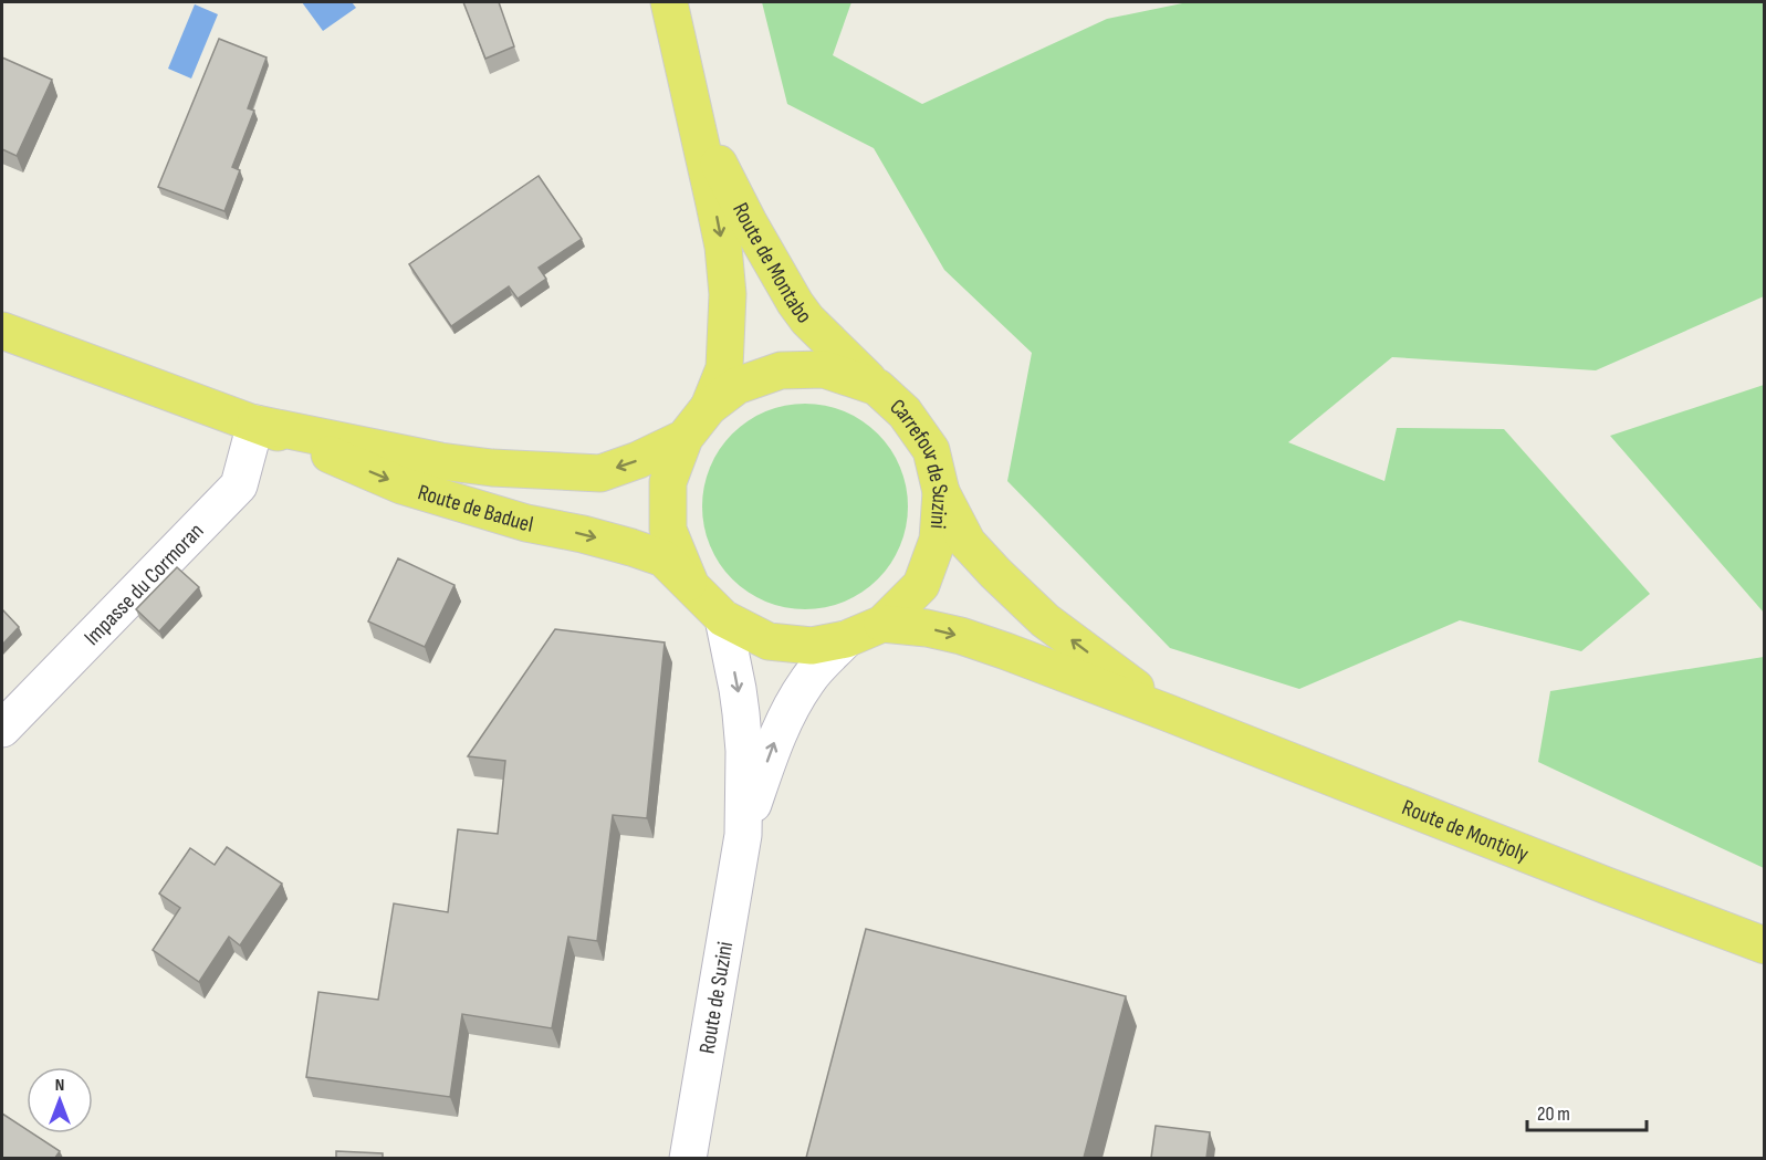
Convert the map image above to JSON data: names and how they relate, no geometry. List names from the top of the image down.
{
  "streets": {
    "main road": [
      "Route de Montabo",
      "Carrefour de Suzini",
      "Route de Baduel",
      "Route de Montjoly"
    ],
    "street": ["Impasse du Cormoran", "Route de Suzini"]
  },
  "crossings": [
    ["Route de Montabo", "Carrefour de Suzini"],
    ["Carrefour de Suzini", "Route de Baduel"],
    ["Carrefour de Suzini", "Route de Montjoly"],
    ["Carrefour de Suzini", "Route de Suzini"],
    ["Route de Baduel", "Impasse du Cormoran"]
  ],
  "one_way": ["Route de Montabo"],
  "scale_bar": "20 m",
  "north": "top"
}
